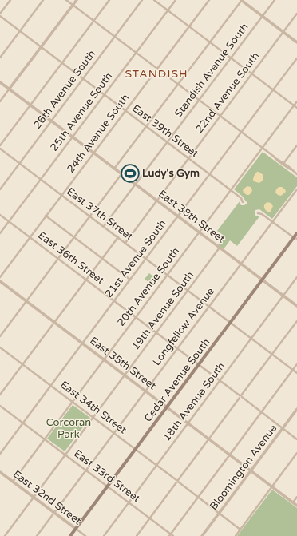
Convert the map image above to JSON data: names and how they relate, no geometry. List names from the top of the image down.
{
  "streets": {
    "main road": ["Cedar Avenue South"],
    "street": [
      "Standish Avenue South",
      "26th Avenue South",
      "22nd Avenue South",
      "25th Avenue South",
      "East 39th Street",
      "24th Avenue South",
      "East 37th Street",
      "East 38th Street",
      "East 36th Street",
      "21st Avenue South",
      "20th Avenue South",
      "19th Avenue South",
      "Longfellow Avenue",
      "East 35th Street",
      "18th Avenue South",
      "East 34th Street",
      "Bloomington Avenue",
      "East 33rd Street",
      "East 32nd Street"
    ]
  },
  "crossings": [
    ["Standish Avenue South", "East 39th Street"],
    ["Standish Avenue South", "East 37th Street"],
    ["Standish Avenue South", "East 38th Street"],
    ["26th Avenue South", "East 39th Street"],
    ["26th Avenue South", "East 37th Street"],
    ["26th Avenue South", "East 38th Street"],
    ["22nd Avenue South", "East 39th Street"],
    ["22nd Avenue South", "East 37th Street"],
    ["22nd Avenue South", "East 38th Street"],
    ["25th Avenue South", "East 39th Street"],
    ["25th Avenue South", "East 37th Street"],
    ["25th Avenue South", "East 38th Street"],
    ["25th Avenue South", "East 36th Street"],
    ["East 39th Street", "24th Avenue South"],
    ["East 39th Street", "21st Avenue South"],
    ["East 39th Street", "20th Avenue South"],
    ["24th Avenue South", "East 37th Street"],
    ["24th Avenue South", "East 38th Street"],
    ["24th Avenue South", "East 36th Street"],
    ["East 37th Street", "21st Avenue South"],
    ["East 37th Street", "20th Avenue South"],
    ["East 37th Street", "19th Avenue South"],
    ["East 37th Street", "Longfellow Avenue"],
    ["East 37th Street", "Cedar Avenue South"],
    ["East 37th Street", "18th Avenue South"],
    ["East 38th Street", "21st Avenue South"],
    ["East 38th Street", "20th Avenue South"],
    ["East 38th Street", "19th Avenue South"],
    ["East 38th Street", "Longfellow Avenue"],
    ["East 38th Street", "Cedar Avenue South"],
    ["East 38th Street", "18th Avenue South"],
    ["East 36th Street", "21st Avenue South"],
    ["East 36th Street", "20th Avenue South"],
    ["East 36th Street", "19th Avenue South"],
    ["East 36th Street", "Longfellow Avenue"],
    ["East 36th Street", "Cedar Avenue South"],
    ["East 36th Street", "18th Avenue South"],
    ["East 36th Street", "Bloomington Avenue"],
    ["21st Avenue South", "East 35th Street"],
    ["21st Avenue South", "East 34th Street"],
    ["21st Avenue South", "East 33rd Street"],
    ["20th Avenue South", "East 35th Street"],
    ["20th Avenue South", "East 34th Street"],
    ["20th Avenue South", "East 33rd Street"],
    ["20th Avenue South", "East 32nd Street"],
    ["19th Avenue South", "East 35th Street"],
    ["19th Avenue South", "East 34th Street"],
    ["19th Avenue South", "East 33rd Street"],
    ["19th Avenue South", "East 32nd Street"],
    ["Longfellow Avenue", "East 35th Street"],
    ["Longfellow Avenue", "East 34th Street"],
    ["Longfellow Avenue", "East 33rd Street"],
    ["Longfellow Avenue", "East 32nd Street"],
    ["East 35th Street", "Cedar Avenue South"],
    ["East 35th Street", "18th Avenue South"],
    ["East 35th Street", "Bloomington Avenue"],
    ["Cedar Avenue South", "East 34th Street"],
    ["Cedar Avenue South", "East 33rd Street"],
    ["Cedar Avenue South", "East 32nd Street"],
    ["18th Avenue South", "East 34th Street"],
    ["18th Avenue South", "East 33rd Street"],
    ["East 34th Street", "Bloomington Avenue"]
  ],
  "districts": ["STANDISH"],
  "parks": ["Corcoran Park"],
  "places": {
    "sports": ["Ludy's Gym"]
  }
}
